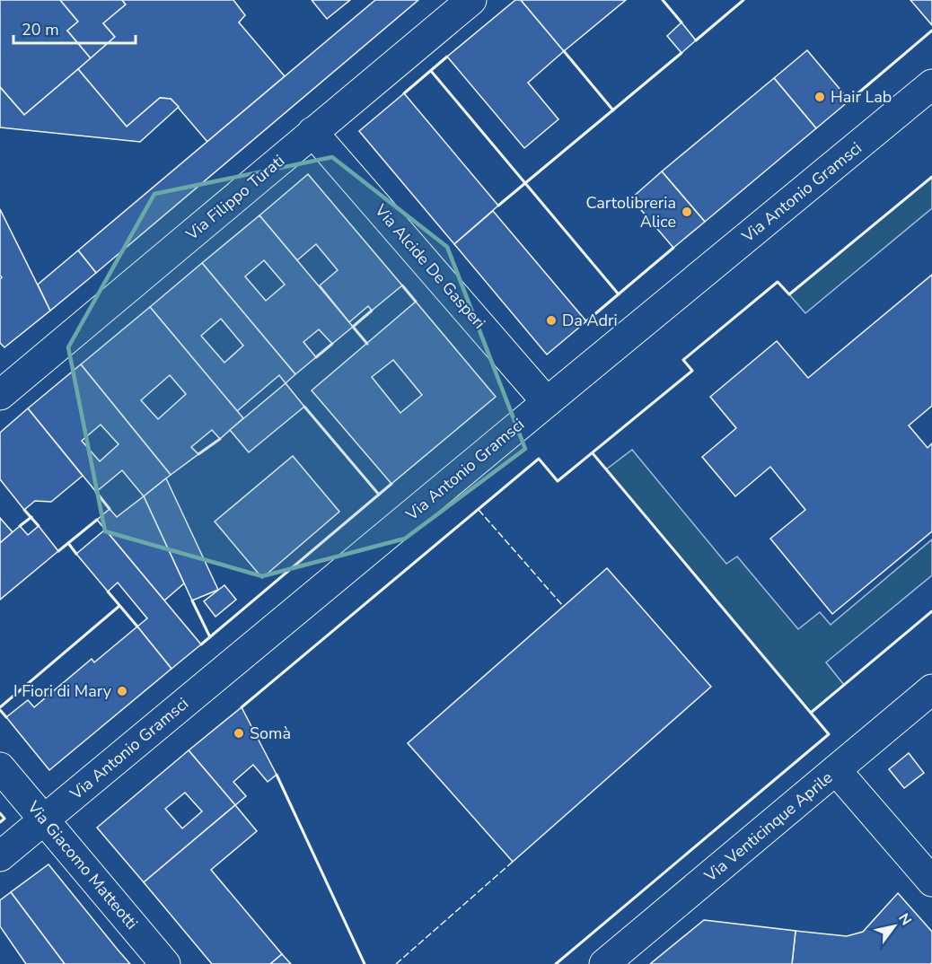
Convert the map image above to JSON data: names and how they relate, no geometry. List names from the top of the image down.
{
  "streets": {
    "street": [
      "Via Antonio Gramsci",
      "Via Filippo Turati",
      "Via Alcide De Gasperi",
      "Via Venticinque Aprile",
      "Via Giacomo Matteotti"
    ]
  },
  "crossings": [
    ["Via Antonio Gramsci", "Via Alcide De Gasperi"],
    ["Via Antonio Gramsci", "Via Giacomo Matteotti"],
    ["Via Filippo Turati", "Via Alcide De Gasperi"]
  ],
  "places": [
    "Hair Lab",
    "Cartolibreria Alice",
    "Da Adri",
    "I Fiori di Mary",
    "Somà"
  ],
  "scale_bar": "20 m",
  "north": "top right"
}
